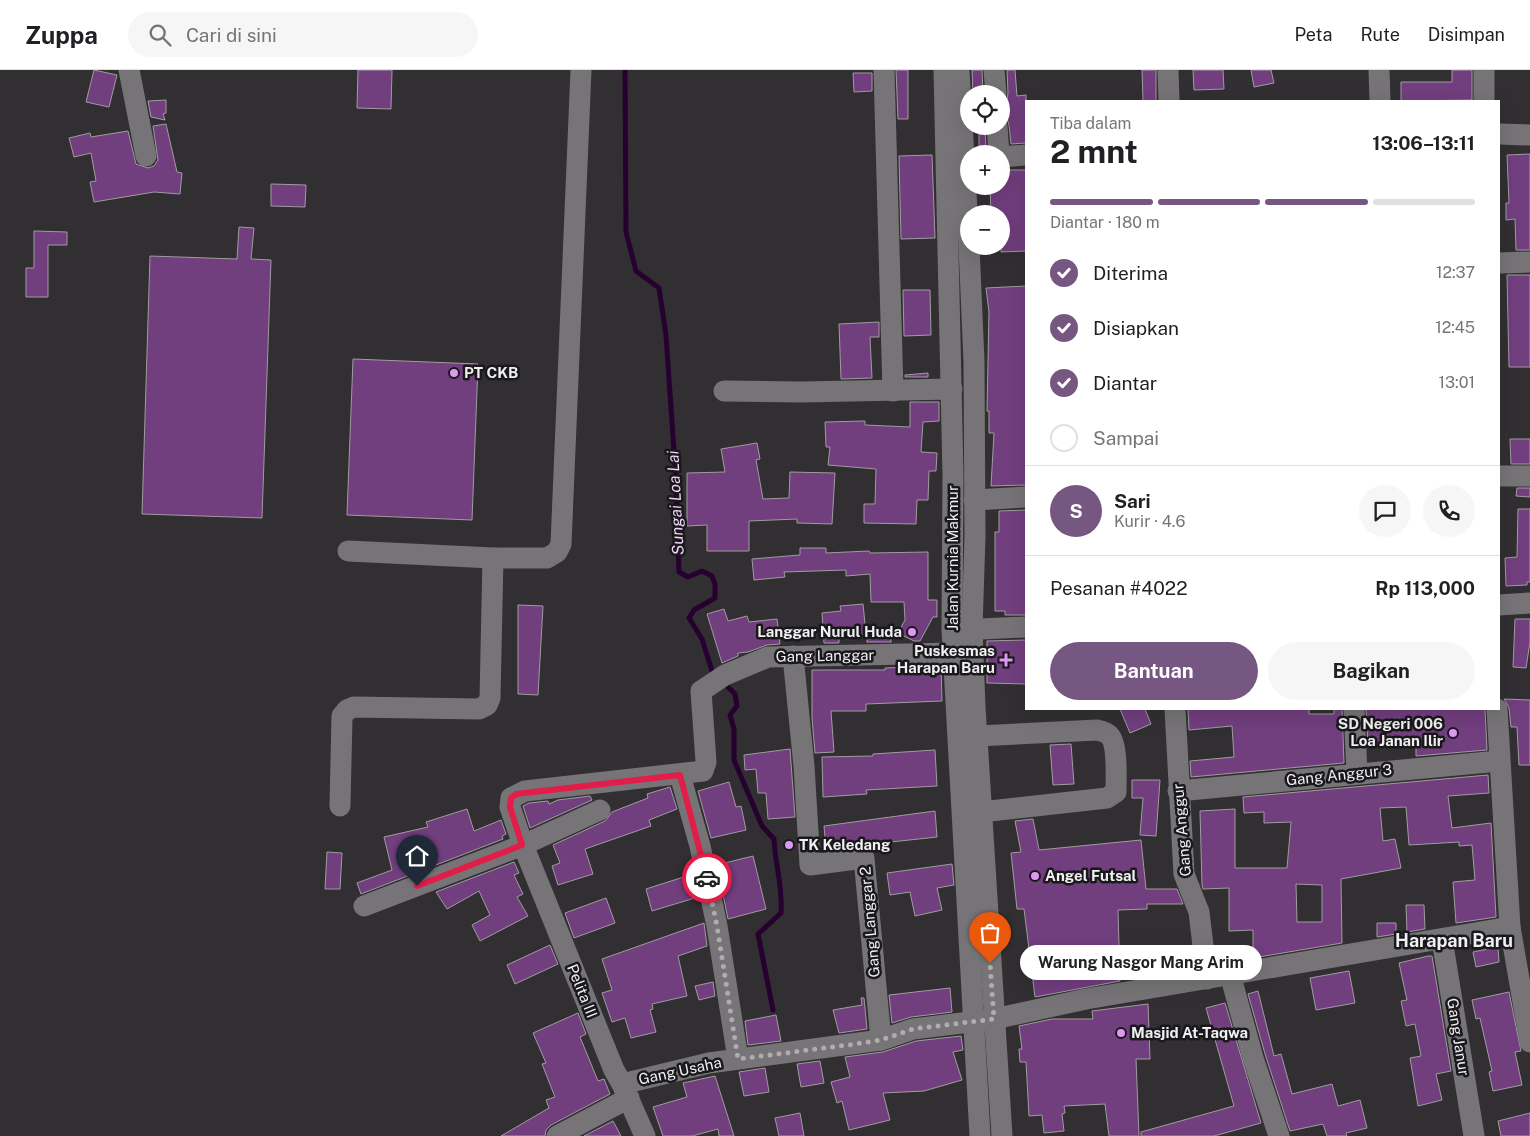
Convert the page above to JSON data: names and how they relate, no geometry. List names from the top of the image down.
{
  "streets": {
    "street": [
      "Jalan Kurnia Makmur",
      "Gang Langgar",
      "Gang Anggur 3",
      "Gang Anggur",
      "Gang Langgar 2",
      "Pelita III",
      "Gang Janur",
      "Gang Usaha"
    ]
  },
  "crossings": [
    ["Jalan Kurnia Makmur", "Gang Langgar"],
    ["Jalan Kurnia Makmur", "Gang Usaha"],
    ["Gang Langgar", "Gang Langgar 2"],
    ["Gang Langgar", "Pelita III"],
    ["Gang Anggur 3", "Gang Anggur"],
    ["Gang Anggur", "Gang Usaha"],
    ["Gang Langgar 2", "Gang Usaha"],
    ["Pelita III", "Gang Usaha"],
    ["Gang Janur", "Gang Usaha"]
  ],
  "districts": ["Harapan Baru"],
  "water": ["Sungai Loa Lai"],
  "places": {
    "other": [
      "PT CKB",
      "Langgar Nurul Huda",
      "SD Negeri 006 Loa Janan Ilir",
      "TK Keledang",
      "Angel Futsal",
      "Warung Nasgor Mang Arim",
      "Masjid At-Taqwa"
    ],
    "health": ["Puskesmas Harapan Baru"]
  },
  "page": {
    "header": "Zuppa",
    "search": "Cari di sini",
    "nav": ["Peta", "Rute", "Disimpan"],
    "map_buttons": ["+", "−"],
    "heading": ["2 mnt", "Tiba dalam", "13:06–13:11"],
    "panel": [
      "Sari",
      "Kurir · 4.6",
      "Pesanan #4022",
      "Rp 113,000"
    ],
    "bar": "Diantar · 180 m",
    "list": [
      ["Diterima", "12:37"],
      ["Disiapkan", "12:45"],
      ["Diantar", "13:01"],
      "Sampai"
    ],
    "round": "S",
    "buttons": ["Bantuan", "Bagikan"],
    "bubble": "Warung Nasgor Mang Arim"
  }
}
